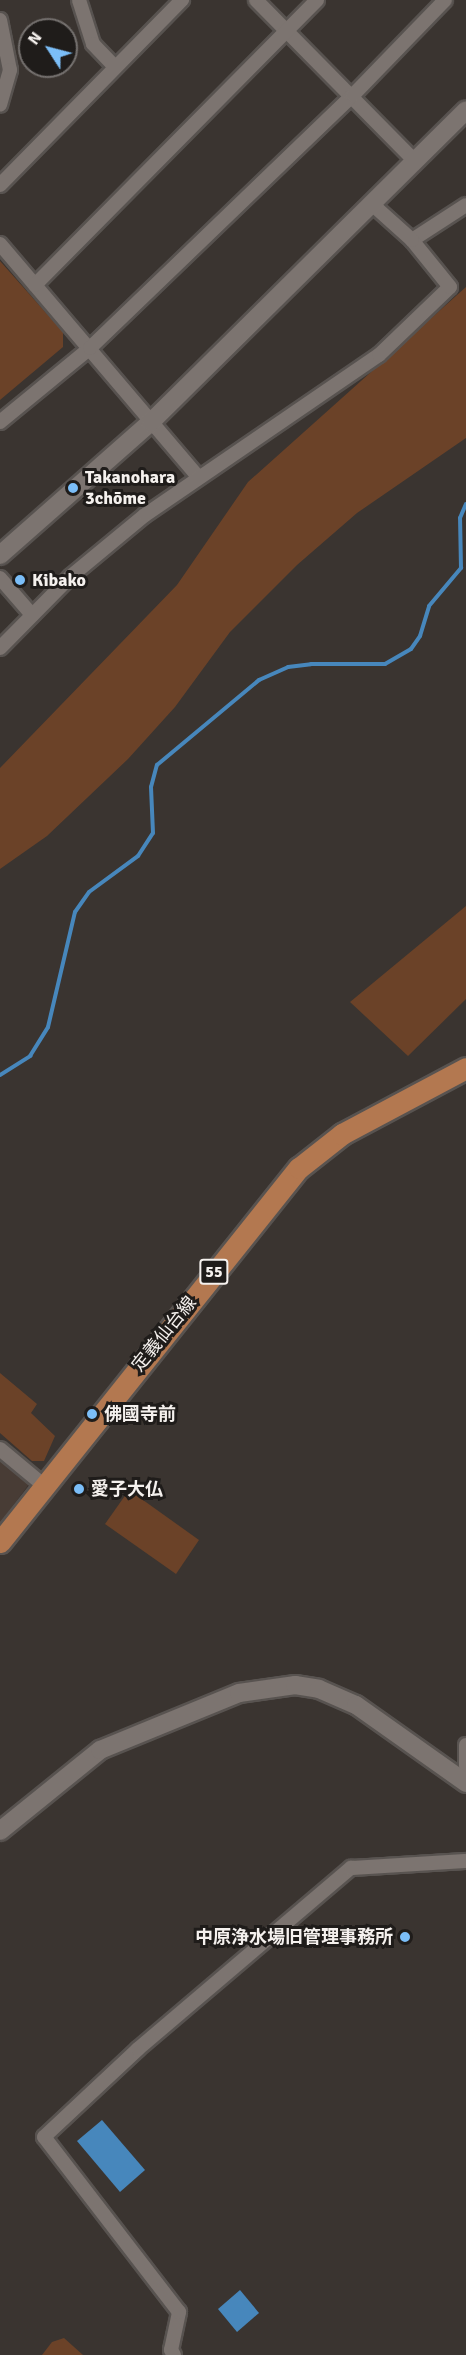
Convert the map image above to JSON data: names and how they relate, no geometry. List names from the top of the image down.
{
  "streets": {
    "main road": ["55", "定義仙台線"]
  },
  "places": [
    "Takanohara 3chōme",
    "Kibako",
    "佛國寺前",
    "愛子大仏",
    "中原浄水場旧管理事務所"
  ],
  "north": "top left"
}
